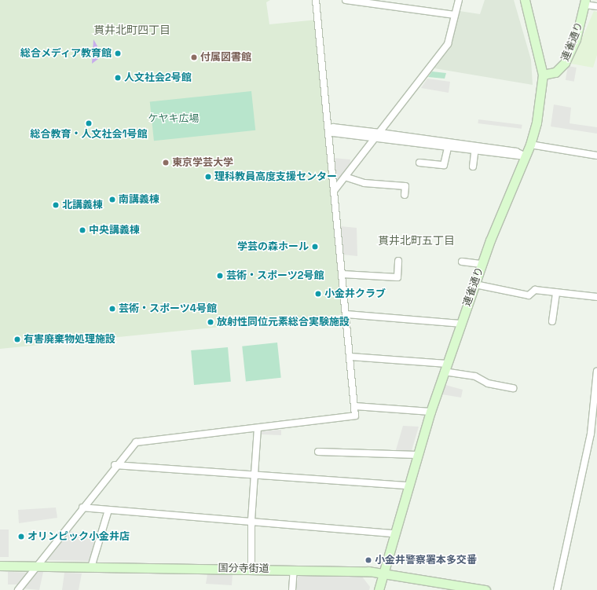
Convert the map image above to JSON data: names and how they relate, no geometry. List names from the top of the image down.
{
  "streets": {
    "main road": ["連雀通り", "国分寺街道"]
  },
  "crossings": [
    ["連雀通り", "国分寺街道"]
  ],
  "districts": ["貫井北町四丁目", "貫井北町五丁目"],
  "parks": ["ケヤキ広場"],
  "places": [
    "総合メディア教育館",
    "付属図書館",
    "人文社会2号館",
    "総合教育・人文社会1号館",
    "東京学芸大学",
    "理科教員高度支援センター",
    "南講義棟",
    "北講義棟",
    "中央講義棟",
    "学芸の森ホール",
    "芸術・スポーツ2号館",
    "小金井クラブ",
    "芸術・スポーツ4号館",
    "放射性同位元素総合実験施設",
    "有害廃棄物処理施設",
    "オリンピック小金井店",
    "小金井警察署本多交番"
  ]
}
